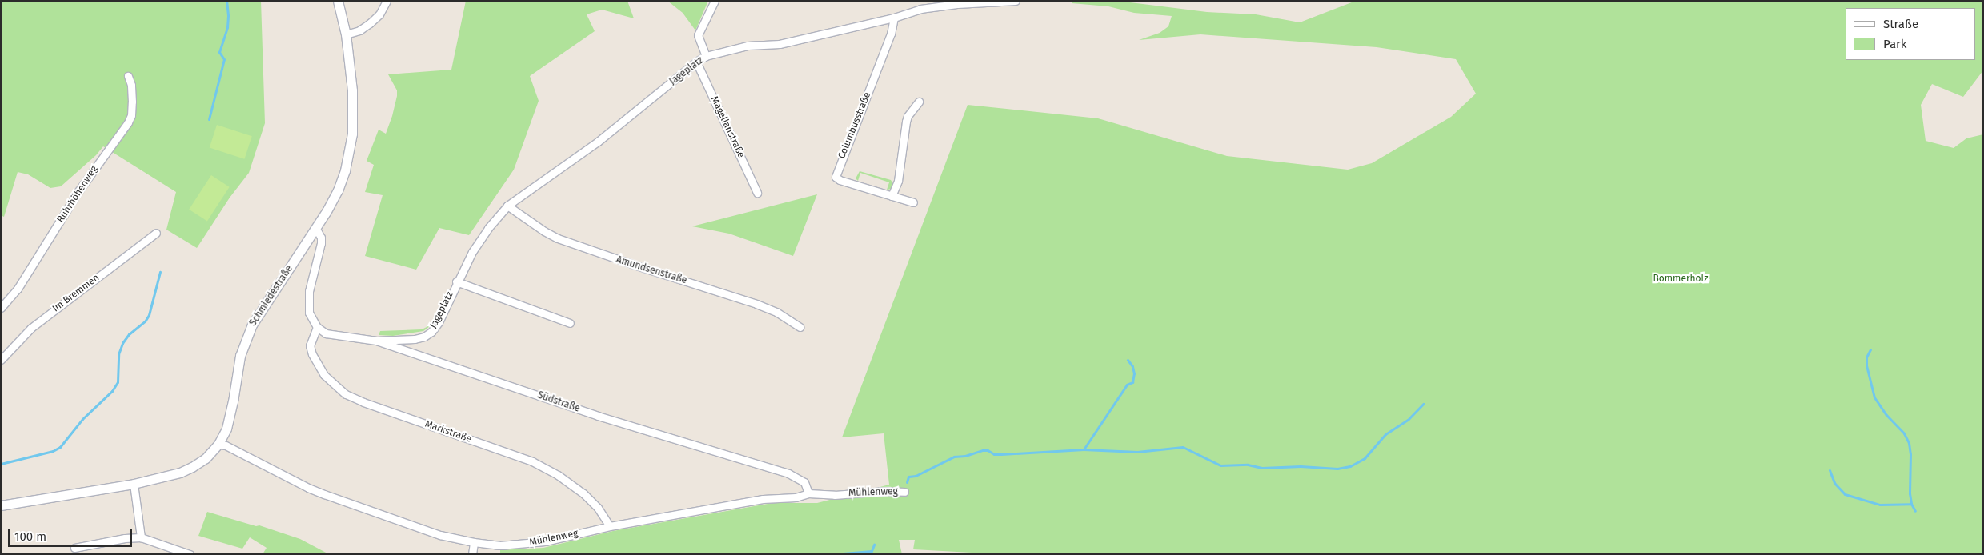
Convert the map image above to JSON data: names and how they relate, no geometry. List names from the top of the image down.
{
  "streets": {
    "main road": ["Schmiedestraße"],
    "street": [
      "Jageplatz",
      "Columbusstraße",
      "Magellanstraße",
      "Ruhrhöhenweg",
      "Amundsenstraße",
      "Im Bremmen",
      "Südstraße",
      "Markstraße",
      "Mühlenweg"
    ]
  },
  "crossings": [
    ["Jageplatz", "Columbusstraße"],
    ["Jageplatz", "Magellanstraße"],
    ["Jageplatz", "Amundsenstraße"],
    ["Jageplatz", "Südstraße"],
    ["Schmiedestraße", "Mühlenweg"],
    ["Südstraße", "Markstraße"],
    ["Südstraße", "Mühlenweg"],
    ["Markstraße", "Mühlenweg"]
  ],
  "parks": ["Bommerholz"],
  "legend": ["Straße", "Park"],
  "scale_bar": "100 m"
}
